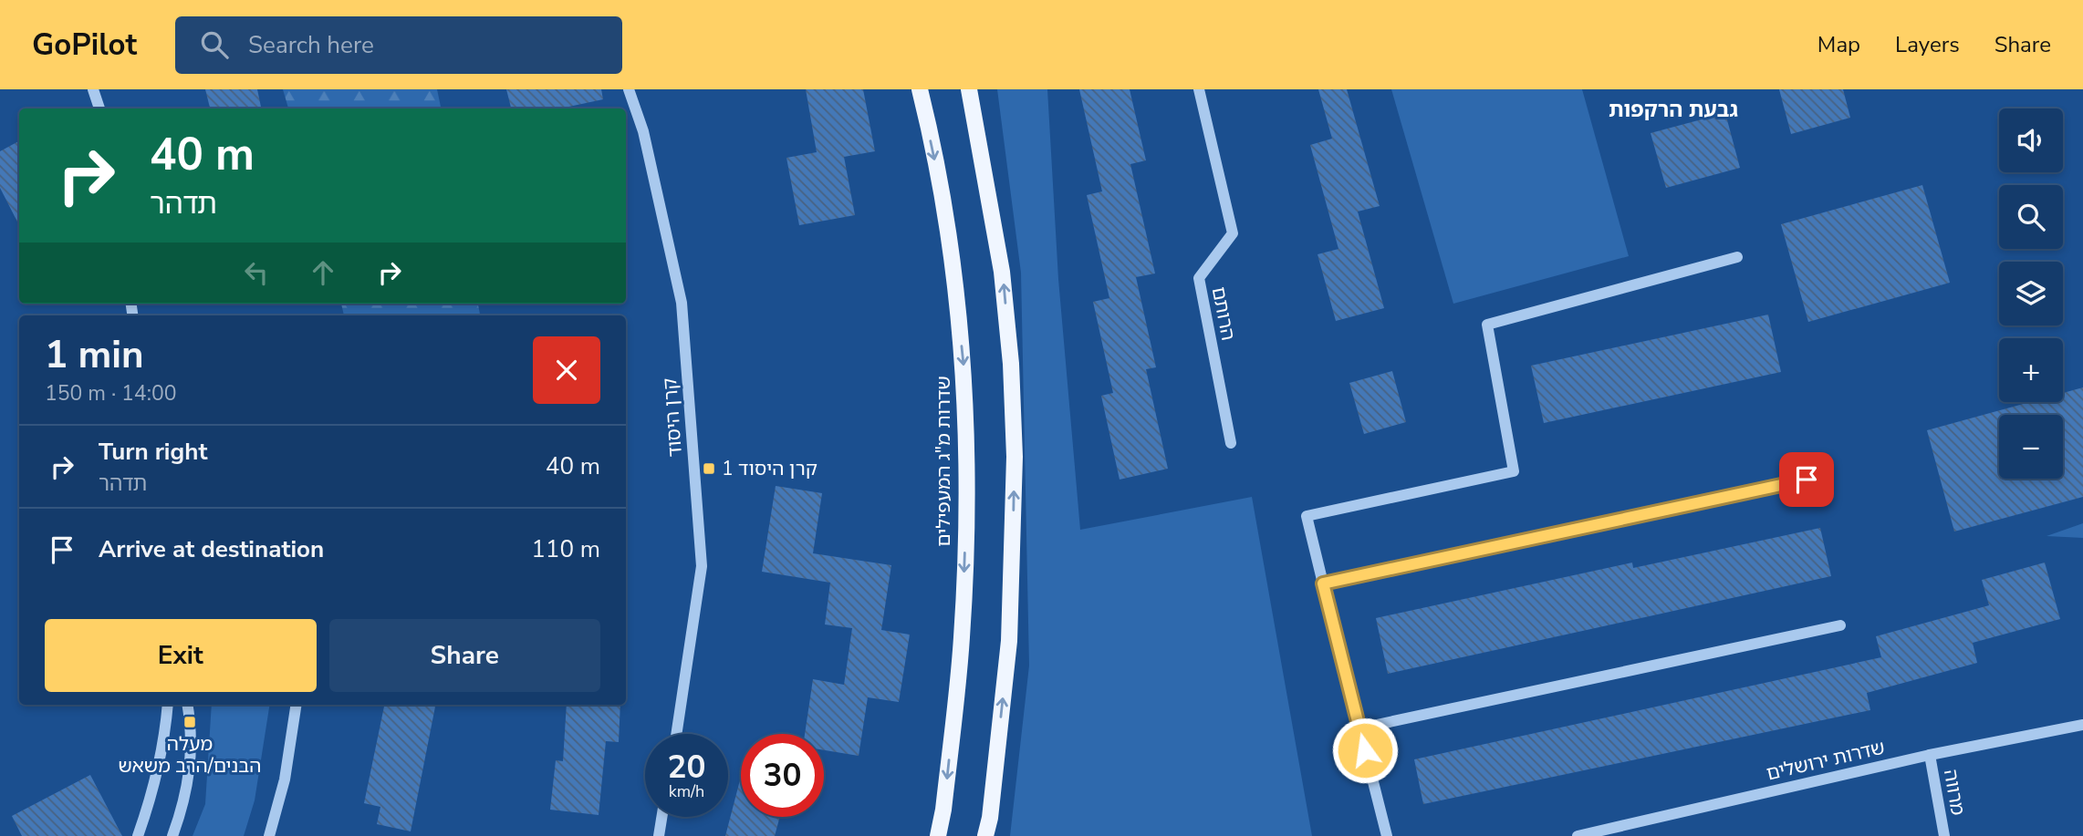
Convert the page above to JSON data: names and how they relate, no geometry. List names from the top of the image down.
{
  "streets": {
    "main road": ["שדרות מ\"ג המעפילים"],
    "street": [
      "הרותם",
      "קרן היסוד",
      "שדרות ירושלים",
      "מרווה"
    ]
  },
  "crossings": [
    ["שדרות ירושלים", "מרווה"]
  ],
  "districts": ["גבעת הרקפות"],
  "places": {
    "transit": ["קרן היסוד 1", "מעלה הבנים/הרב משאש"]
  },
  "page": {
    "header": "GoPilot",
    "search": "Search here",
    "nav": ["Map", "Layers", "Share"],
    "map_buttons": ["+", "−"],
    "turn": ["40 m", "תדהר"],
    "heading": ["1 min", "150 m · 14:00"],
    "list": [
      {
        "name": "Turn right",
        "note": "תדהר",
        "value": "40 m"
      },
      {
        "name": "Arrive at destination",
        "value": "110 m"
      }
    ],
    "buttons": ["Exit", "Share"],
    "speed": "20 km/h",
    "limit": "30"
  }
}
